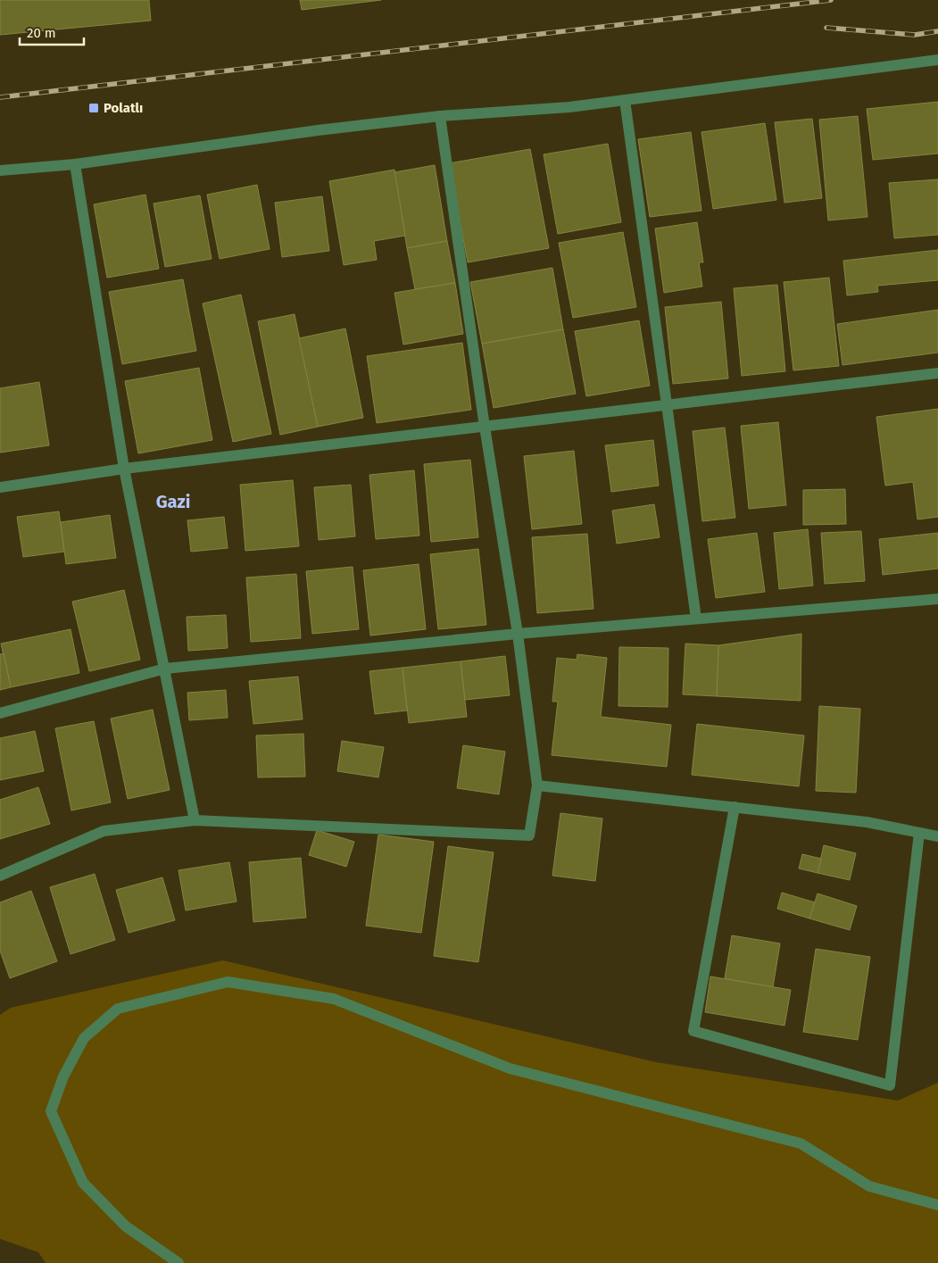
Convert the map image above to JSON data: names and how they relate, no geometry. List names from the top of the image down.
{
  "districts": ["Gazi"],
  "places": {
    "transit": ["Polatlı"]
  },
  "scale_bar": "20 m"
}
